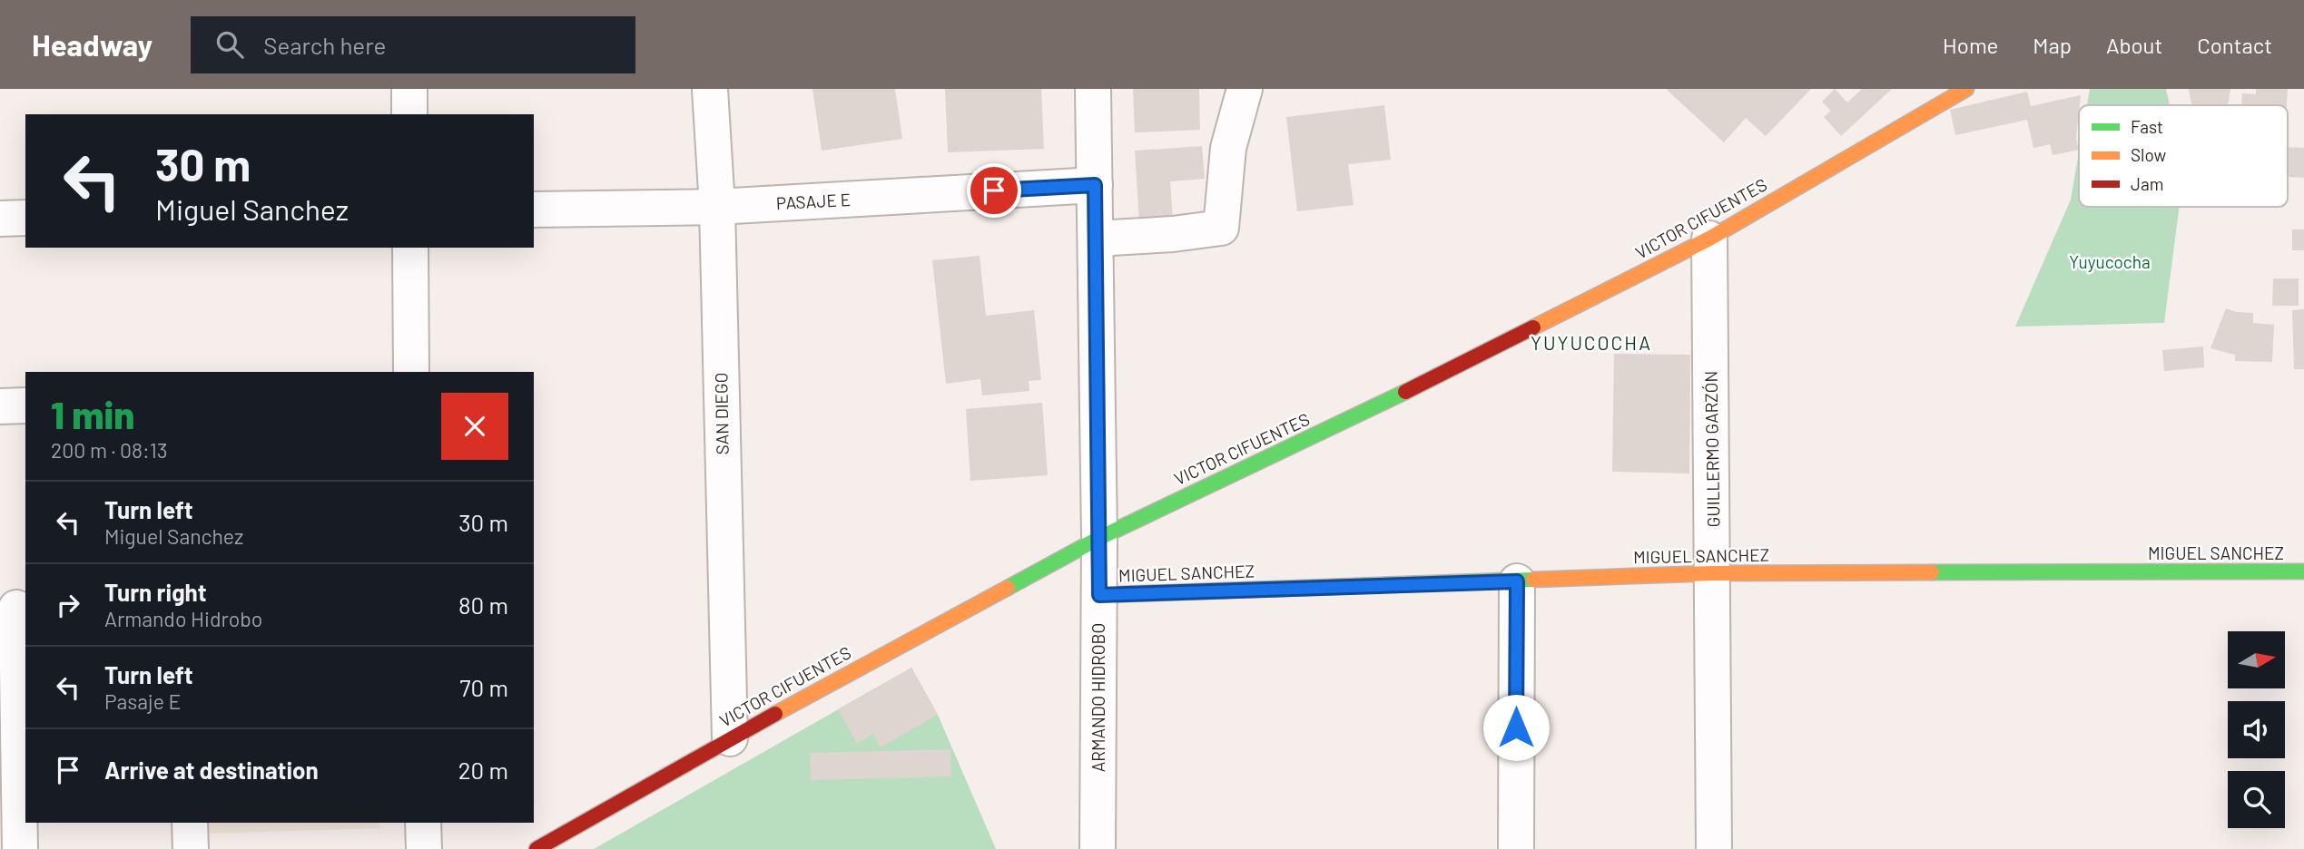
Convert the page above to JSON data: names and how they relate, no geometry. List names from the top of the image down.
{
  "streets": {
    "street": [
      "PASAJE E",
      "VICTOR CIFUENTES",
      "SAN DIEGO",
      "GUILLERMO GARZÓN",
      "MIGUEL SANCHEZ",
      "ARMANDO HIDROBO"
    ]
  },
  "crossings": [
    ["PASAJE E", "SAN DIEGO"],
    ["PASAJE E", "ARMANDO HIDROBO"],
    ["VICTOR CIFUENTES", "SAN DIEGO"],
    ["VICTOR CIFUENTES", "GUILLERMO GARZÓN"],
    ["VICTOR CIFUENTES", "ARMANDO HIDROBO"],
    ["GUILLERMO GARZÓN", "MIGUEL SANCHEZ"],
    ["MIGUEL SANCHEZ", "ARMANDO HIDROBO"]
  ],
  "districts": ["YUYUCOCHA"],
  "parks": ["Yuyucocha"],
  "legend": ["Fast", "Slow", "Jam"],
  "north": "right",
  "page": {
    "header": "Headway",
    "search": "Search here",
    "nav": [
      "Home",
      "Map",
      "About",
      "Contact"
    ],
    "turn": ["30 m", "Miguel Sanchez"],
    "heading": ["1 min", "200 m · 08:13"],
    "list": [
      {
        "name": "Turn left",
        "note": "Miguel Sanchez",
        "value": "30 m"
      },
      {
        "name": "Turn right",
        "note": "Armando Hidrobo",
        "value": "80 m"
      },
      {
        "name": "Turn left",
        "note": "Pasaje E",
        "value": "70 m"
      },
      {
        "name": "Arrive at destination",
        "value": "20 m"
      }
    ]
  }
}
